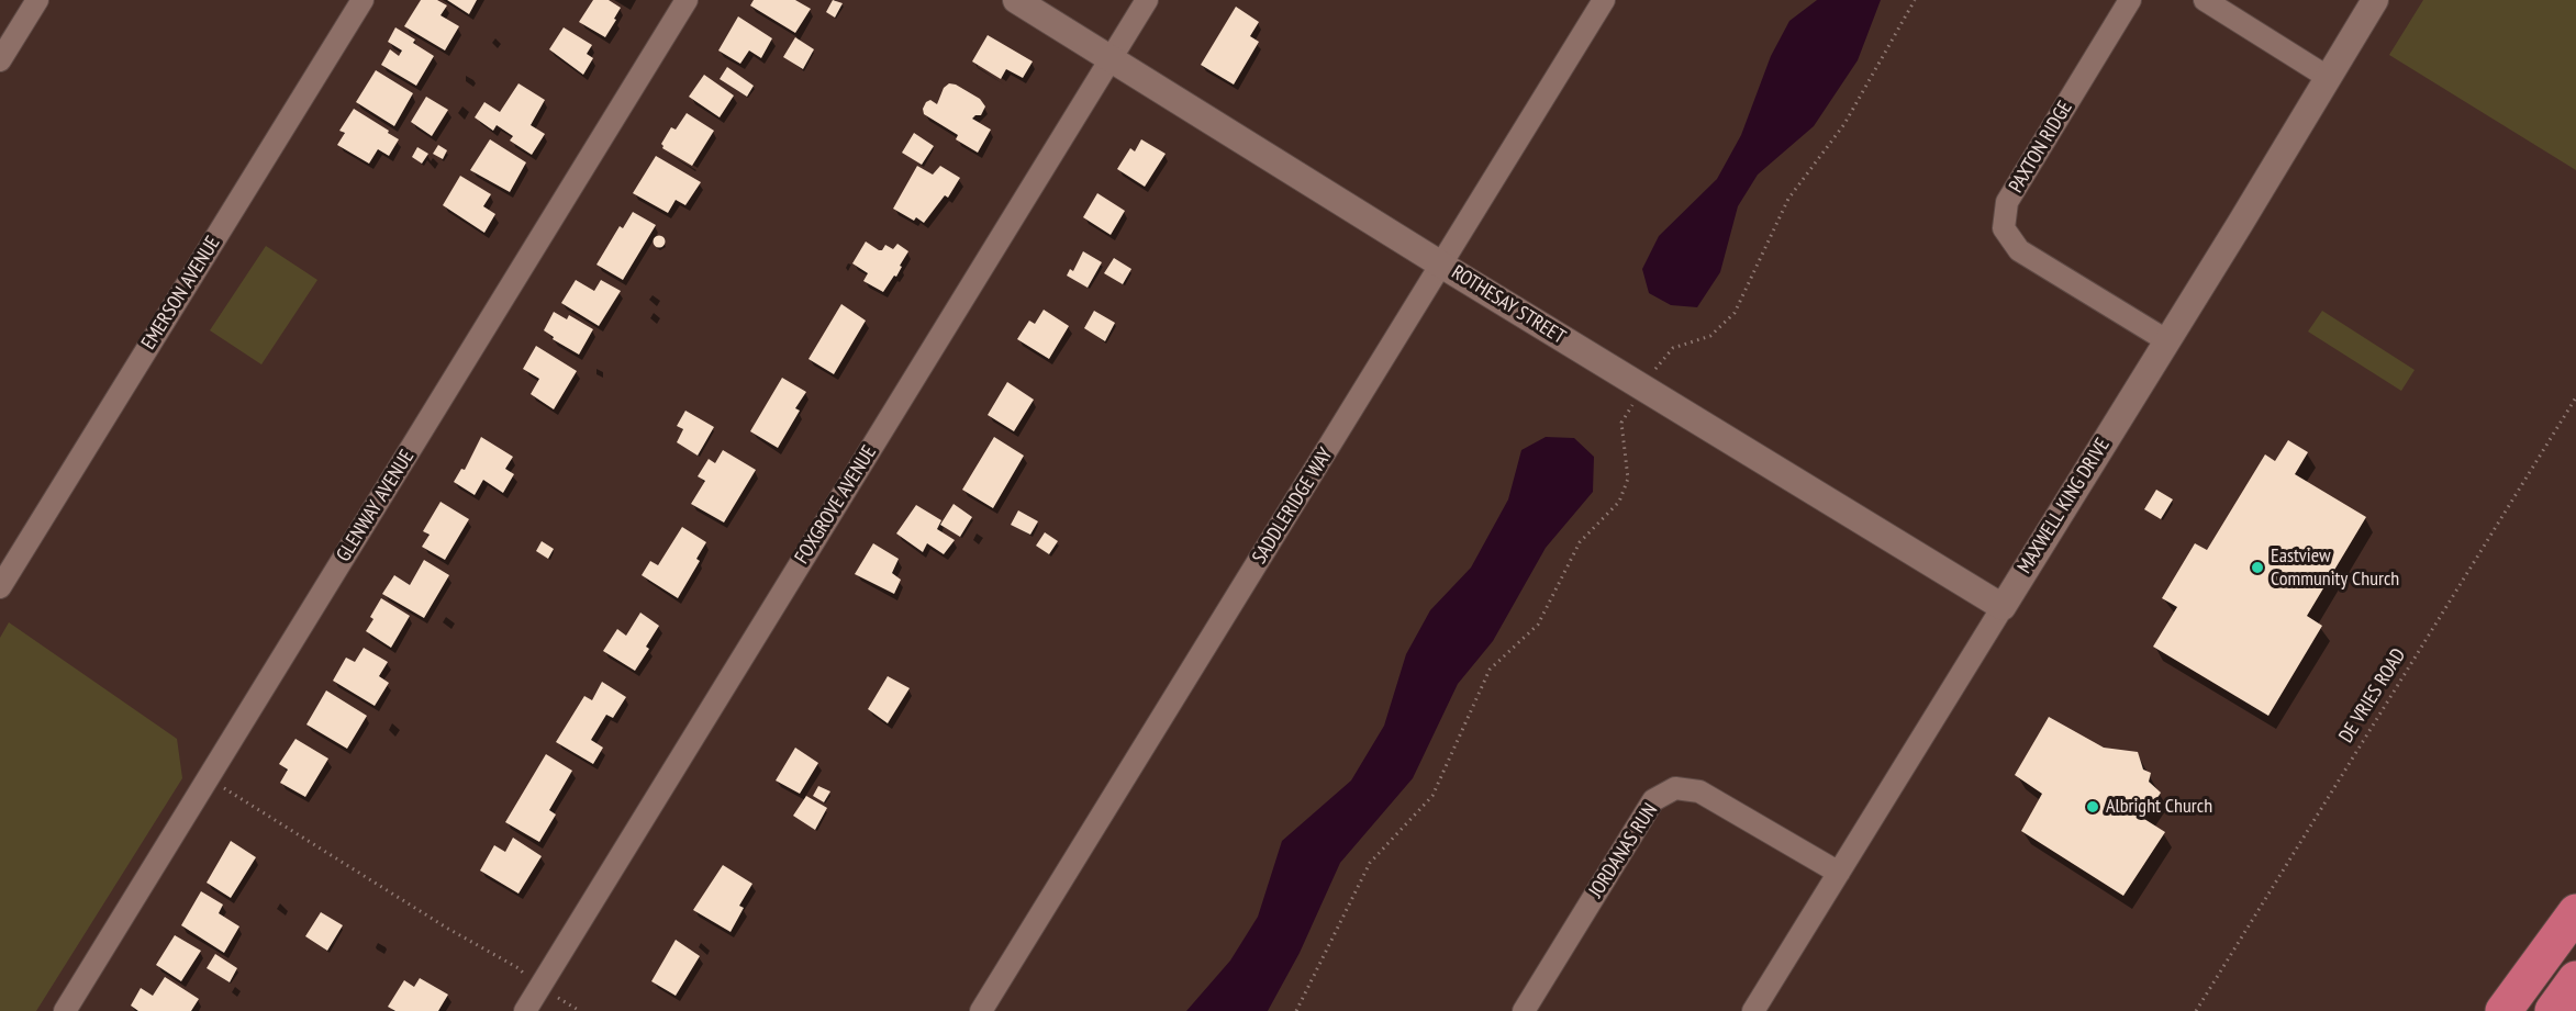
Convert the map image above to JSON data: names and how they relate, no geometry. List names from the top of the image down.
{
  "streets": {
    "street": [
      "PAXTON RIDGE",
      "EMERSON AVENUE",
      "ROTHESAY STREET",
      "FOXGROVE AVENUE",
      "GLENWAY AVENUE",
      "SADDLERIDGE WAY",
      "MAXWELL KING DRIVE",
      "JORDANAS RUN"
    ],
    "path": ["DE VRIES ROAD"]
  },
  "crossings": [
    ["PAXTON RIDGE", "MAXWELL KING DRIVE"],
    ["ROTHESAY STREET", "FOXGROVE AVENUE"],
    ["ROTHESAY STREET", "SADDLERIDGE WAY"],
    ["ROTHESAY STREET", "MAXWELL KING DRIVE"],
    ["MAXWELL KING DRIVE", "JORDANAS RUN"]
  ],
  "places": ["Eastview Community Church", "Albright Church"]
}
